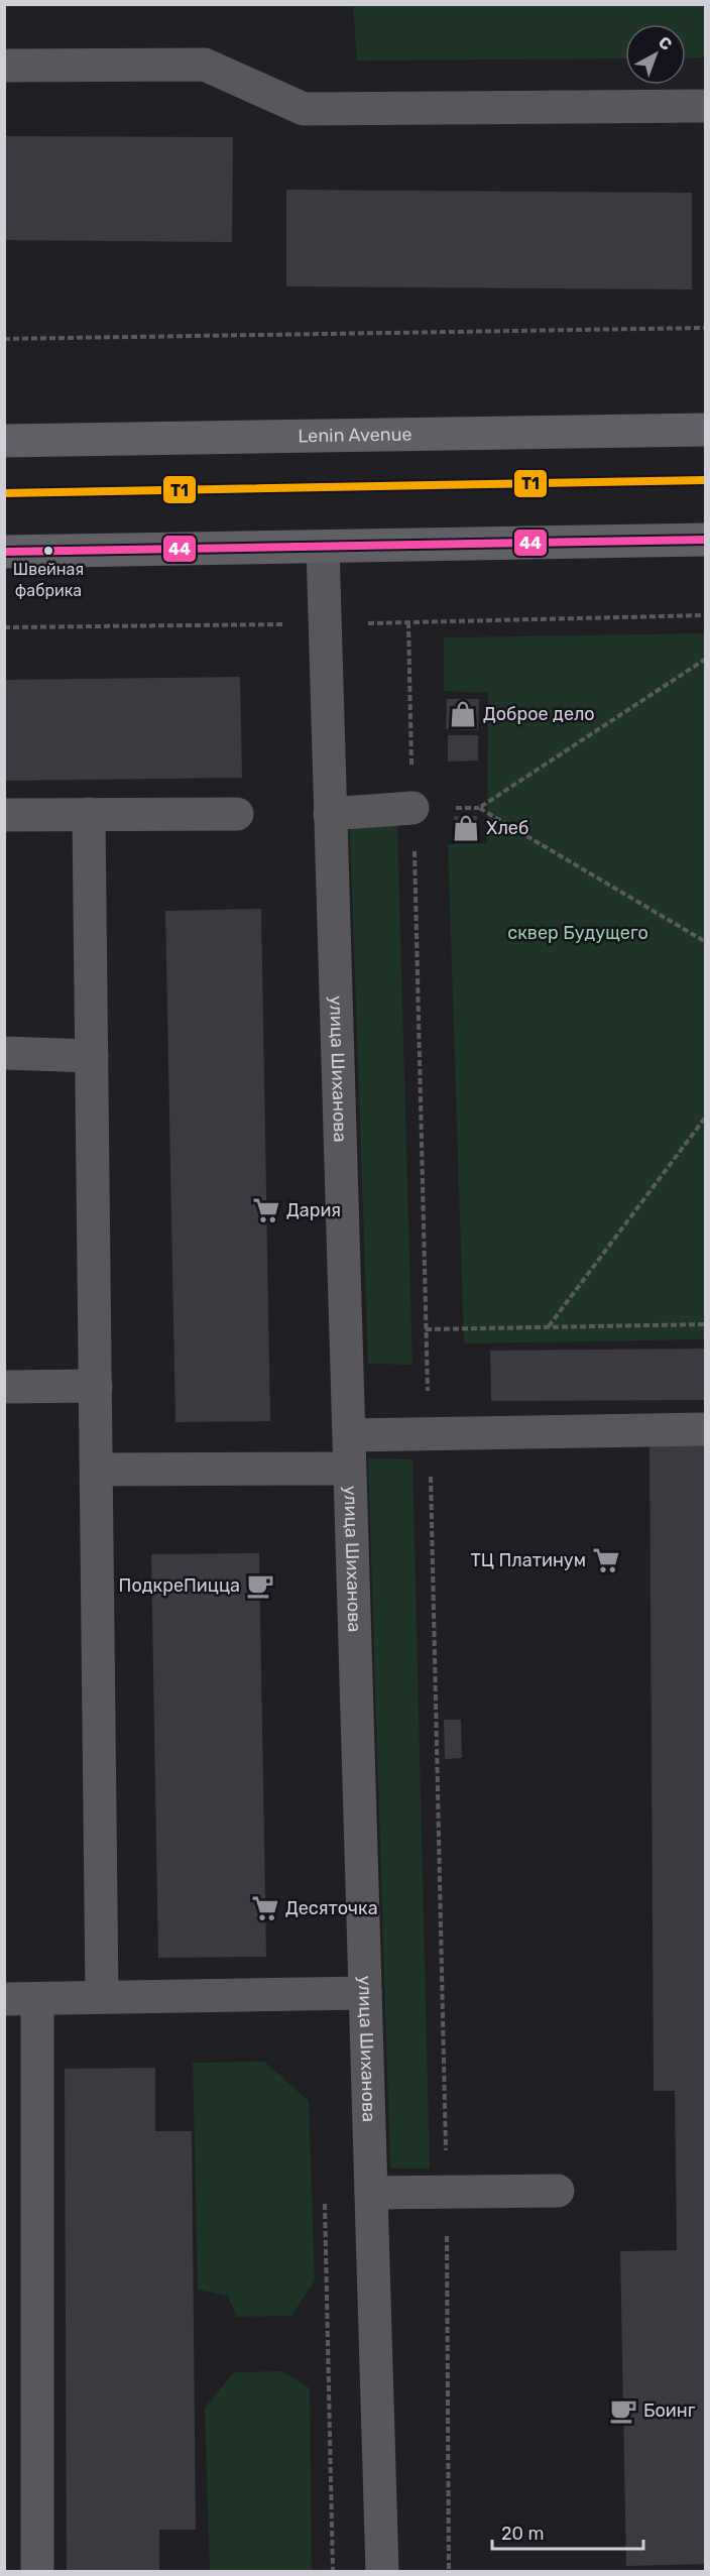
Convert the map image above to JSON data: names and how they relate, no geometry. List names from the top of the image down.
{
  "streets": {
    "highway": ["Lenin Avenue"],
    "street": ["улица Шиханова"]
  },
  "parks": ["сквер Будущего"],
  "places": {
    "other": ["Швейная фабрика"],
    "shop": ["Доброе дело", "Хлеб"],
    "supermarket": ["Дария", "ТЦ Платинум", "Десяточка"],
    "cafe": ["ПодкреПицца", "Боинг"]
  },
  "lines": ["transit line T1", "transit line 44"],
  "scale_bar": "20 m",
  "north": "top right"
}
